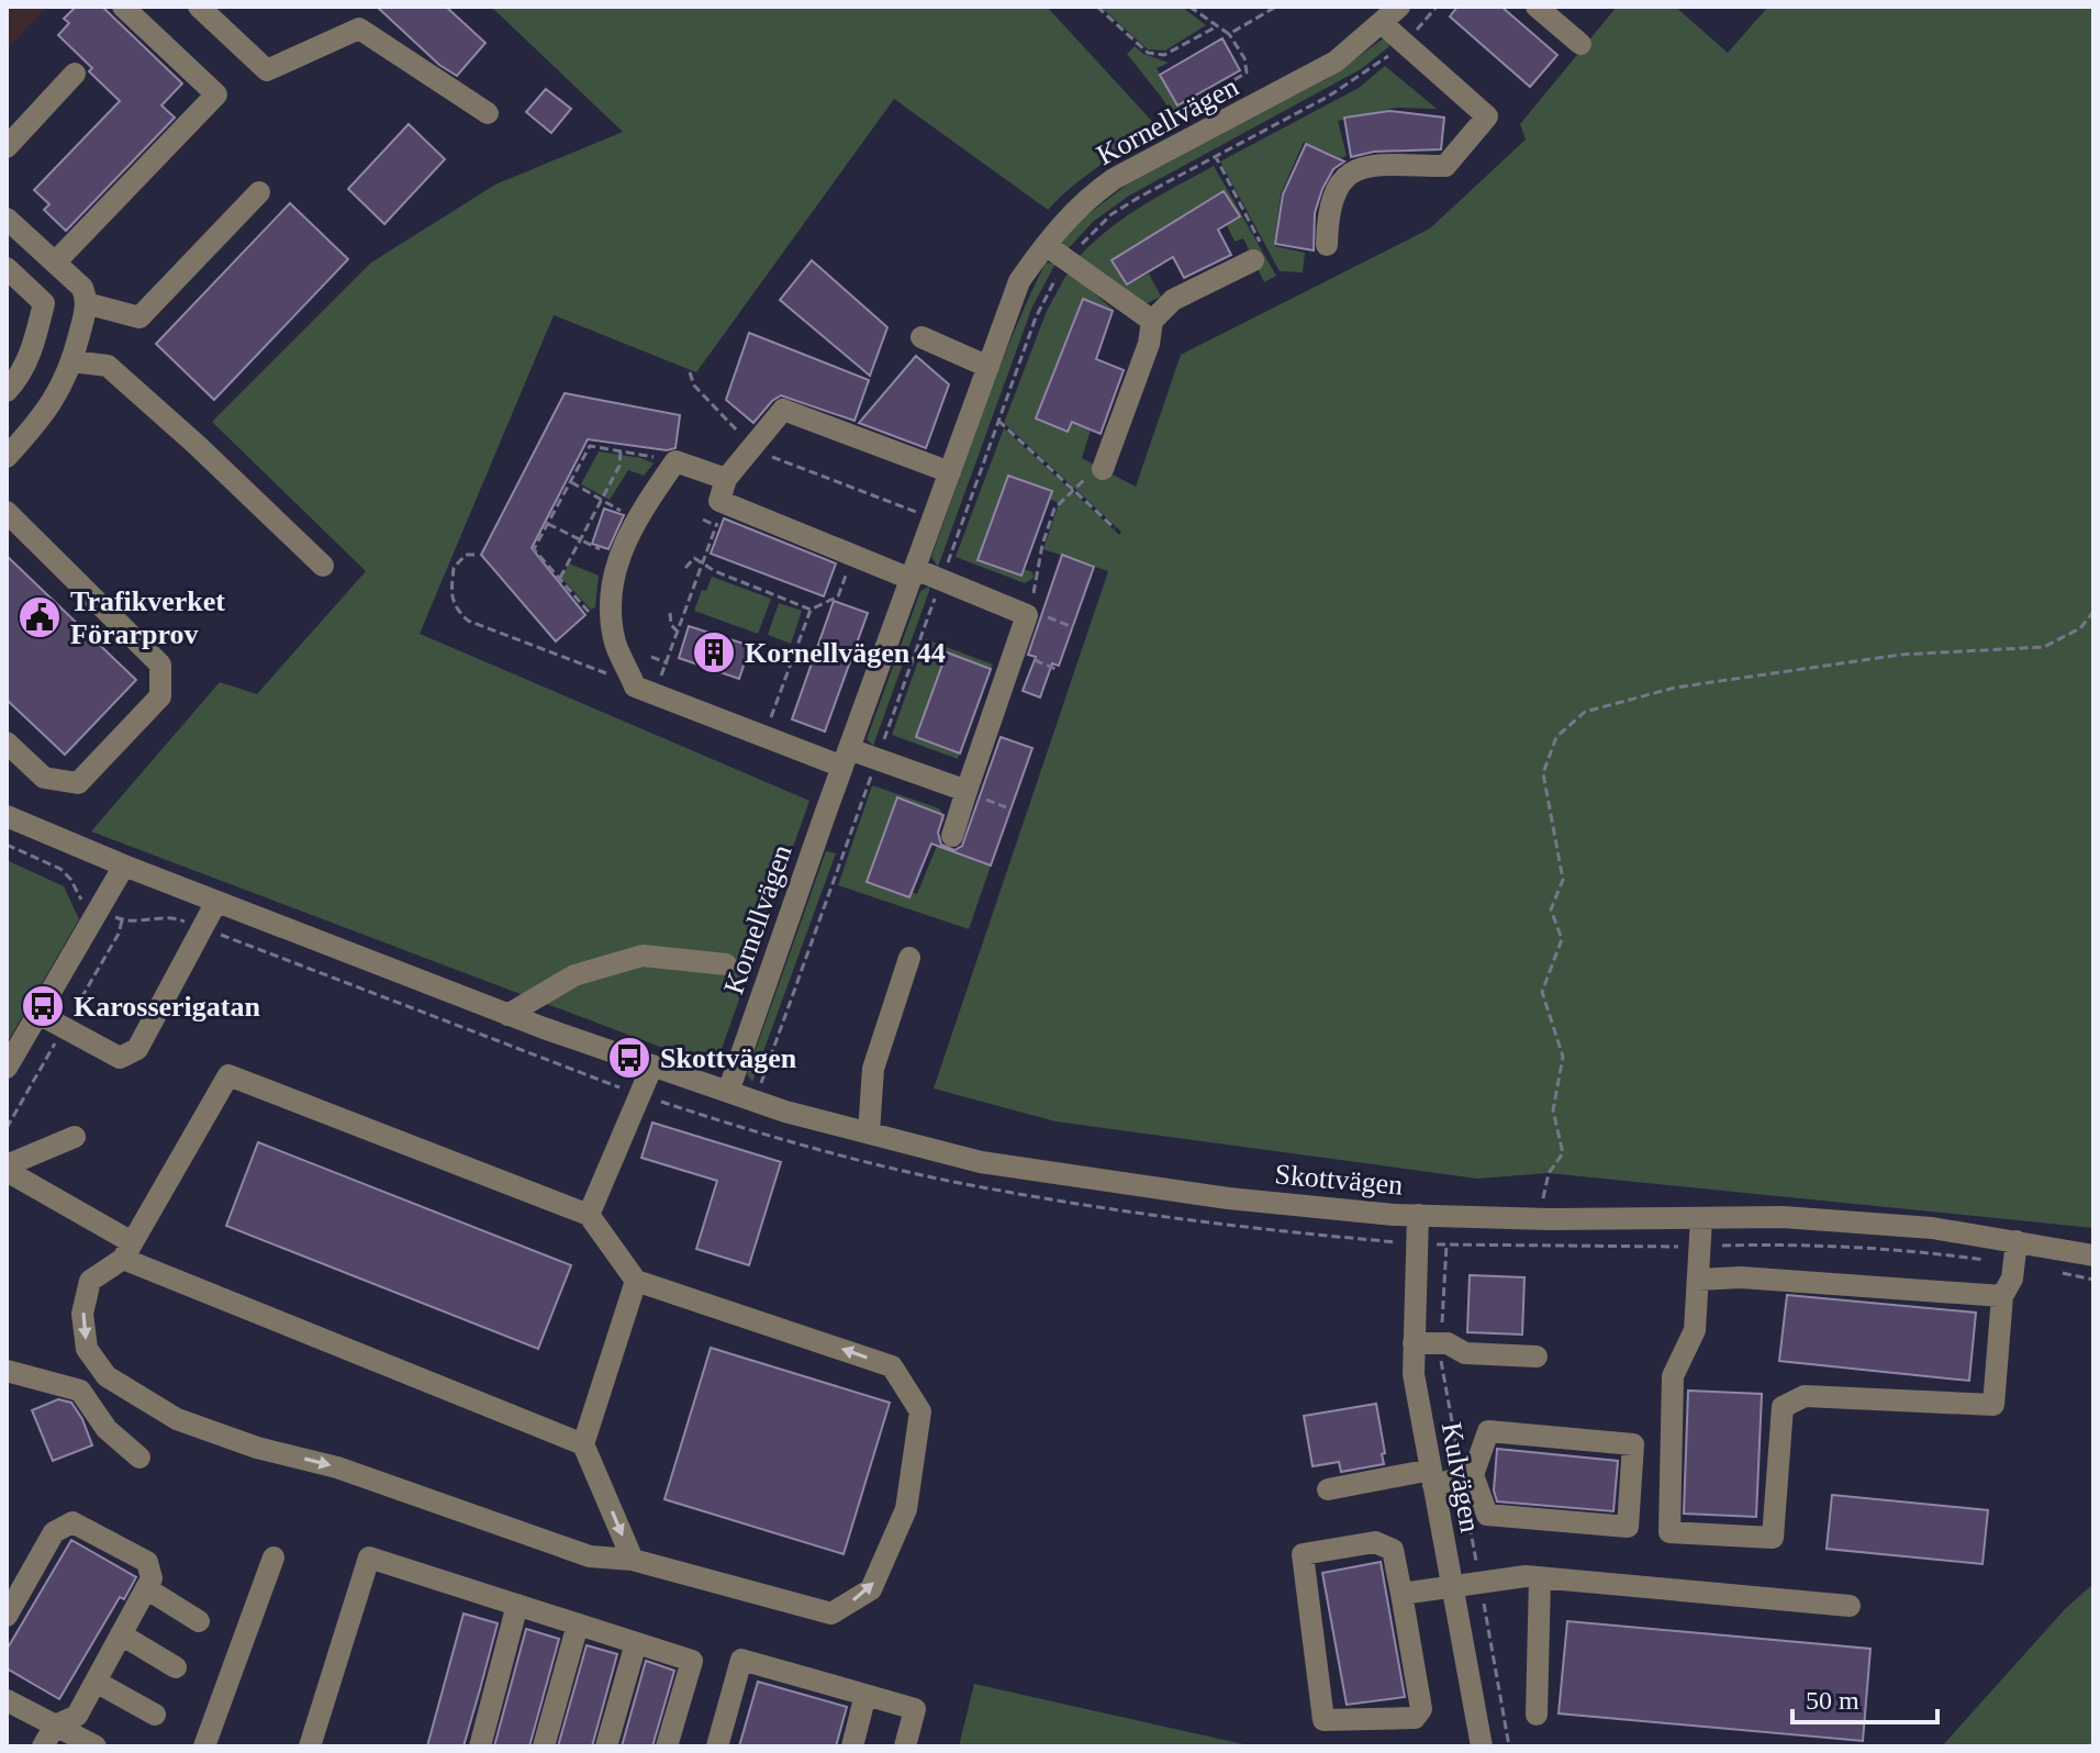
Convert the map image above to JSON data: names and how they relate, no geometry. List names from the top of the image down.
{
  "streets": {
    "street": ["Kornellvägen", "Skottvägen", "Kulvägen"]
  },
  "crossings": [
    ["Kornellvägen", "Skottvägen"],
    ["Skottvägen", "Kulvägen"]
  ],
  "places": {
    "public building": ["Trafikverket Förarprov"],
    "building": ["Kornellvägen 44"],
    "bus stop": ["Karosserigatan", "Skottvägen"]
  },
  "scale_bar": "50 m"
}
